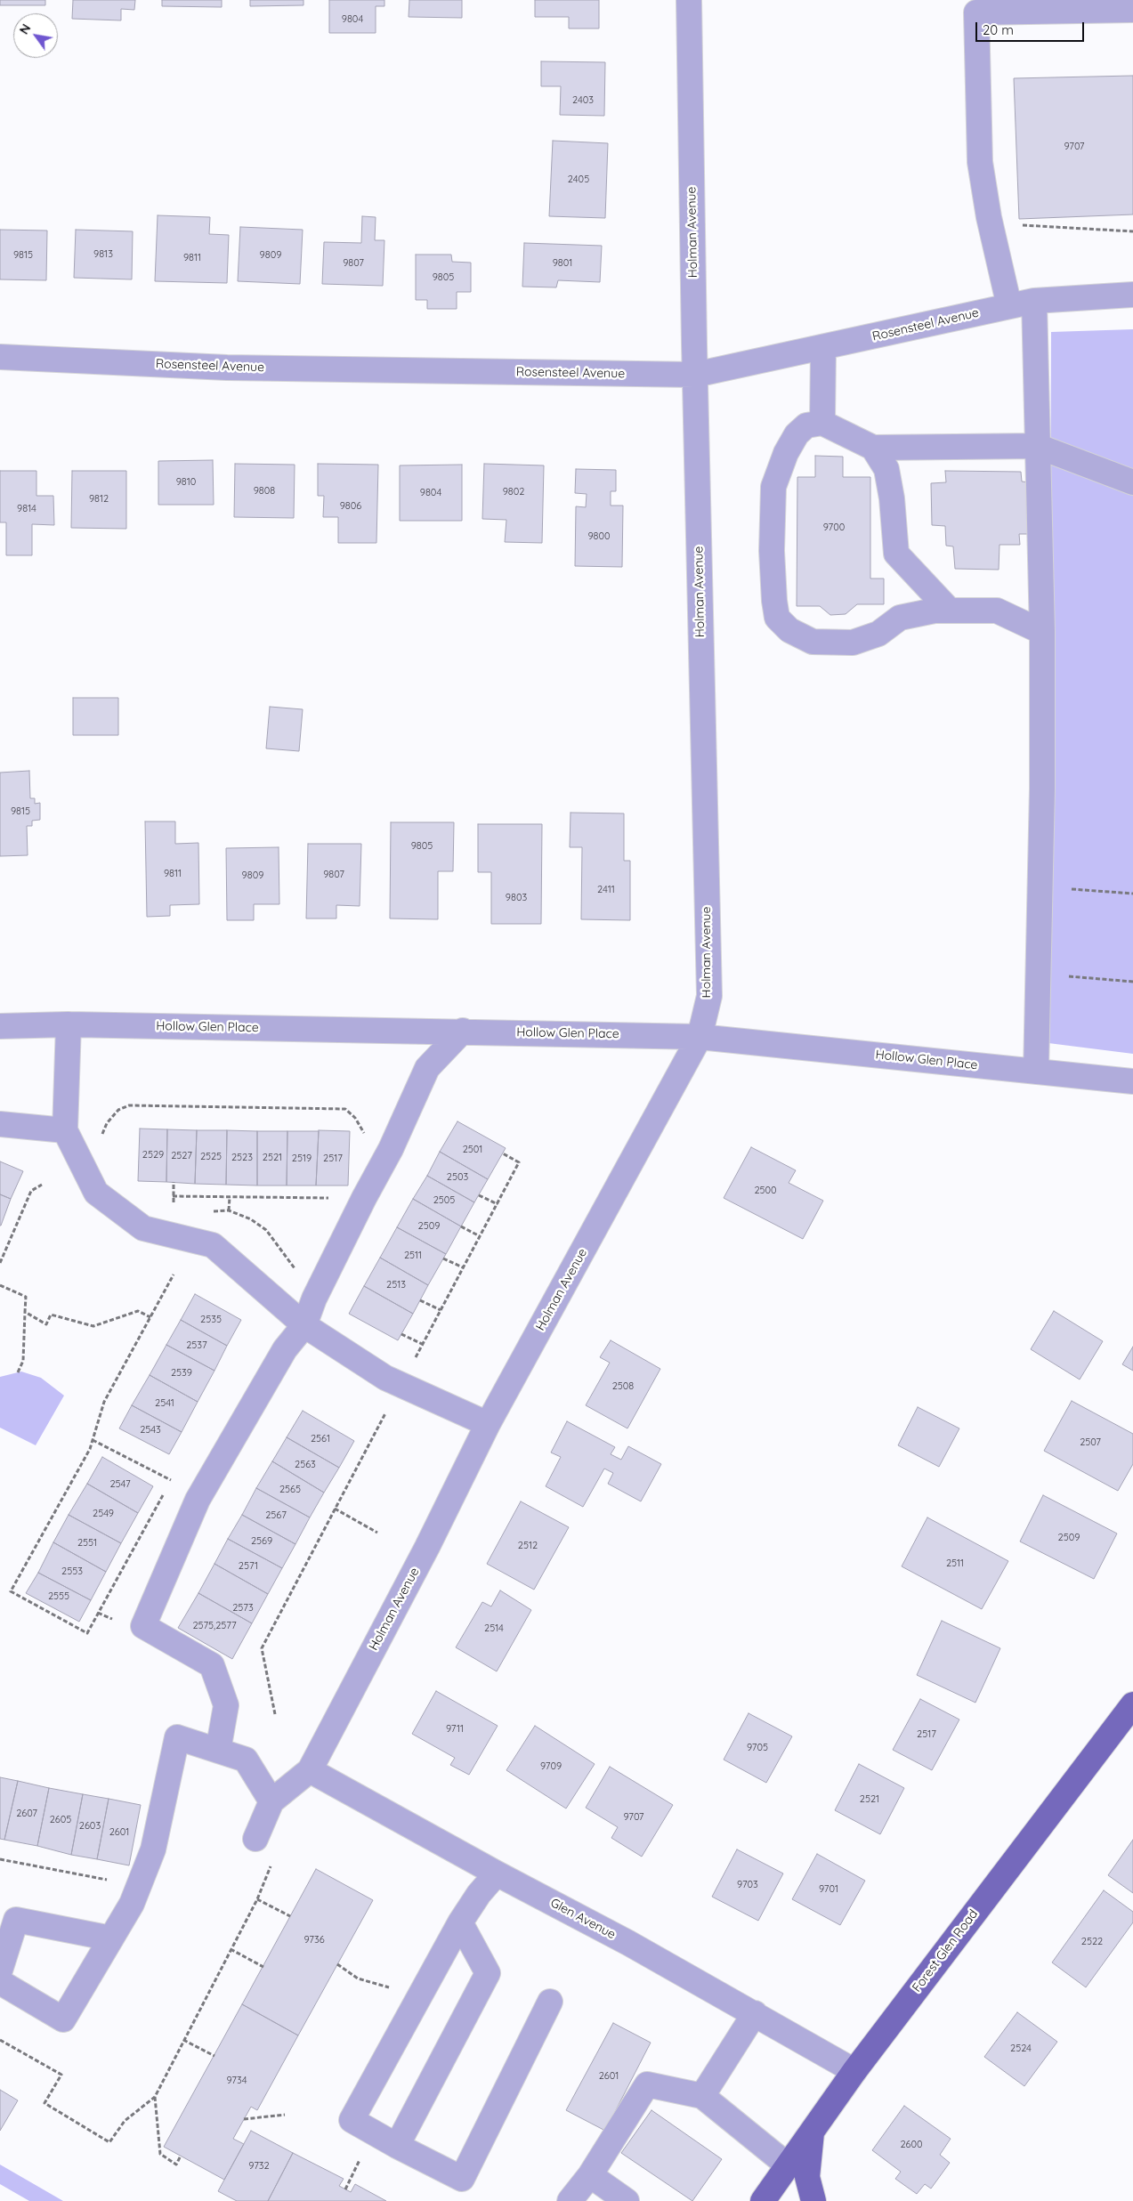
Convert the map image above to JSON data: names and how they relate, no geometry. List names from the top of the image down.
{
  "streets": {
    "main road": ["Forest Glen Road"],
    "street": [
      "Holman Avenue",
      "Rosensteel Avenue",
      "Hollow Glen Place",
      "Glen Avenue"
    ]
  },
  "crossings": [
    ["Holman Avenue", "Rosensteel Avenue"],
    ["Holman Avenue", "Hollow Glen Place"],
    ["Holman Avenue", "Glen Avenue"],
    ["Glen Avenue", "Forest Glen Road"]
  ],
  "house_numbers": [
    "9804",
    "2403",
    "9707",
    "2405",
    "9813",
    "9815",
    "9809",
    "9811",
    "9807",
    "9801",
    "9805",
    "9810",
    "9808",
    "9802",
    "9804",
    "9812",
    "9806",
    "9814",
    "9700",
    "9800",
    "9815",
    "9805",
    "9811",
    "9807",
    "9809",
    "2411",
    "9803",
    "2501",
    "2529",
    "2527",
    "2525",
    "2523",
    "2521",
    "2519",
    "2517",
    "2503",
    "2500",
    "2505",
    "2509",
    "2511",
    "2513",
    "2535",
    "2537",
    "2539",
    "2508",
    "2541",
    "2543",
    "2561",
    "2507",
    "2563",
    "2547",
    "2565",
    "2549",
    "2567",
    "2509",
    "2569",
    "2551",
    "2512",
    "2511",
    "2571",
    "2553",
    "2555",
    "2573",
    "2575,2577",
    "2514",
    "9711",
    "2517",
    "9705",
    "9709",
    "2521",
    "2607",
    "9707",
    "2605",
    "2603",
    "2601",
    "9703",
    "9701",
    "9736",
    "2522",
    "2524",
    "2601",
    "9734",
    "2600",
    "9732"
  ],
  "scale_bar": "20 m",
  "north": "top left"
}
